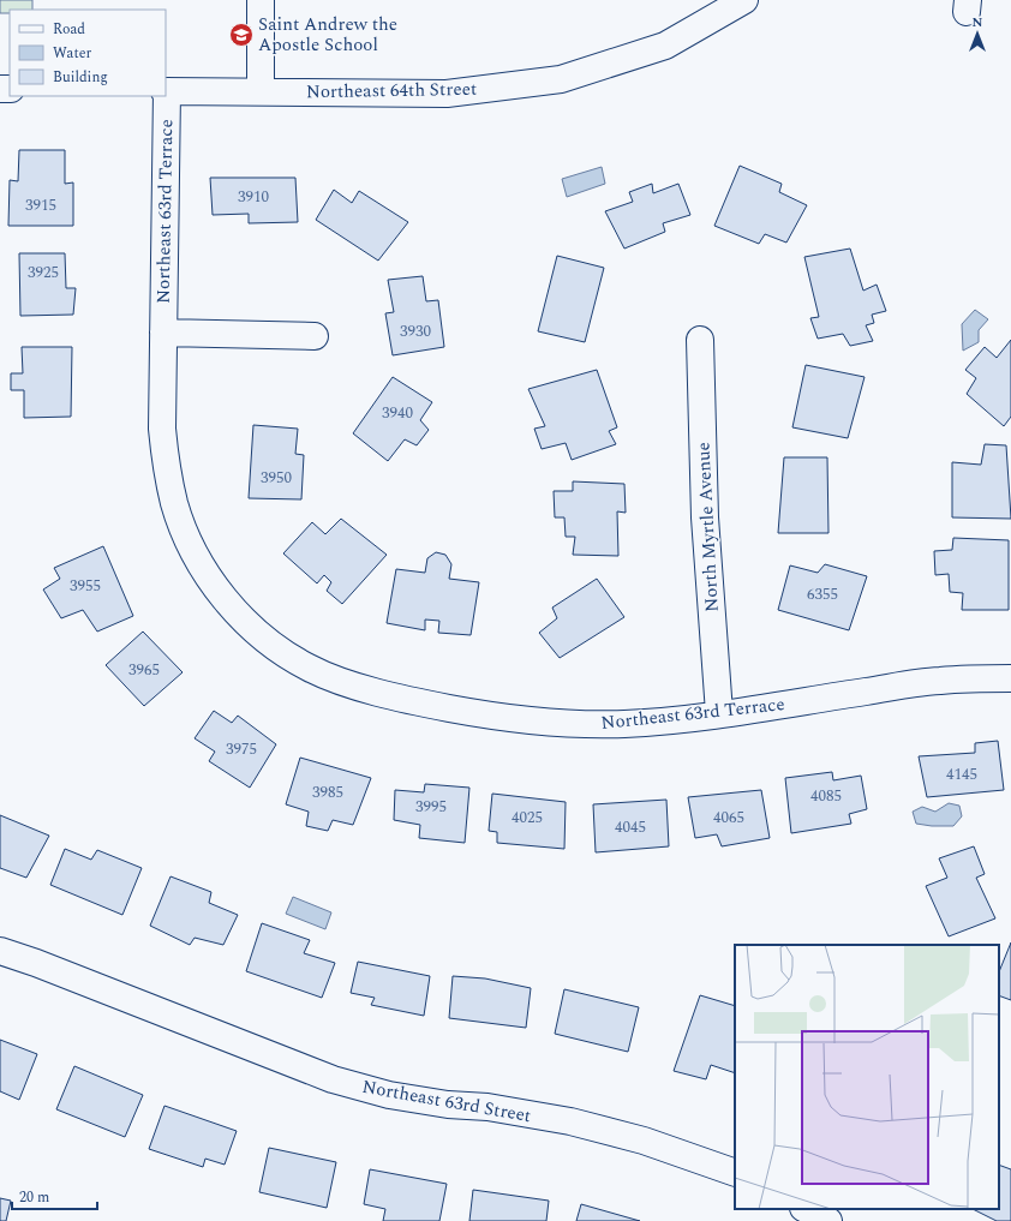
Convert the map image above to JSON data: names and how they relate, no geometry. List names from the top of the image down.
{
  "streets": {
    "street": [
      "Northeast 64th Street",
      "Northeast 63rd Terrace",
      "North Myrtle Avenue",
      "Northeast 63rd Street"
    ]
  },
  "crossings": [
    ["Northeast 63rd Terrace", "North Myrtle Avenue"]
  ],
  "places": {
    "school or university": ["Saint Andrew the Apostle School"]
  },
  "house_numbers": [
    "3910",
    "3915",
    "3925",
    "3930",
    "3940",
    "3950",
    "3955",
    "6355",
    "3965",
    "3975",
    "4145",
    "3985",
    "4085",
    "3995",
    "4025",
    "4065",
    "4045"
  ],
  "legend": ["Road", "Water", "Building"],
  "scale_bar": "20 m",
  "north": "top"
}
